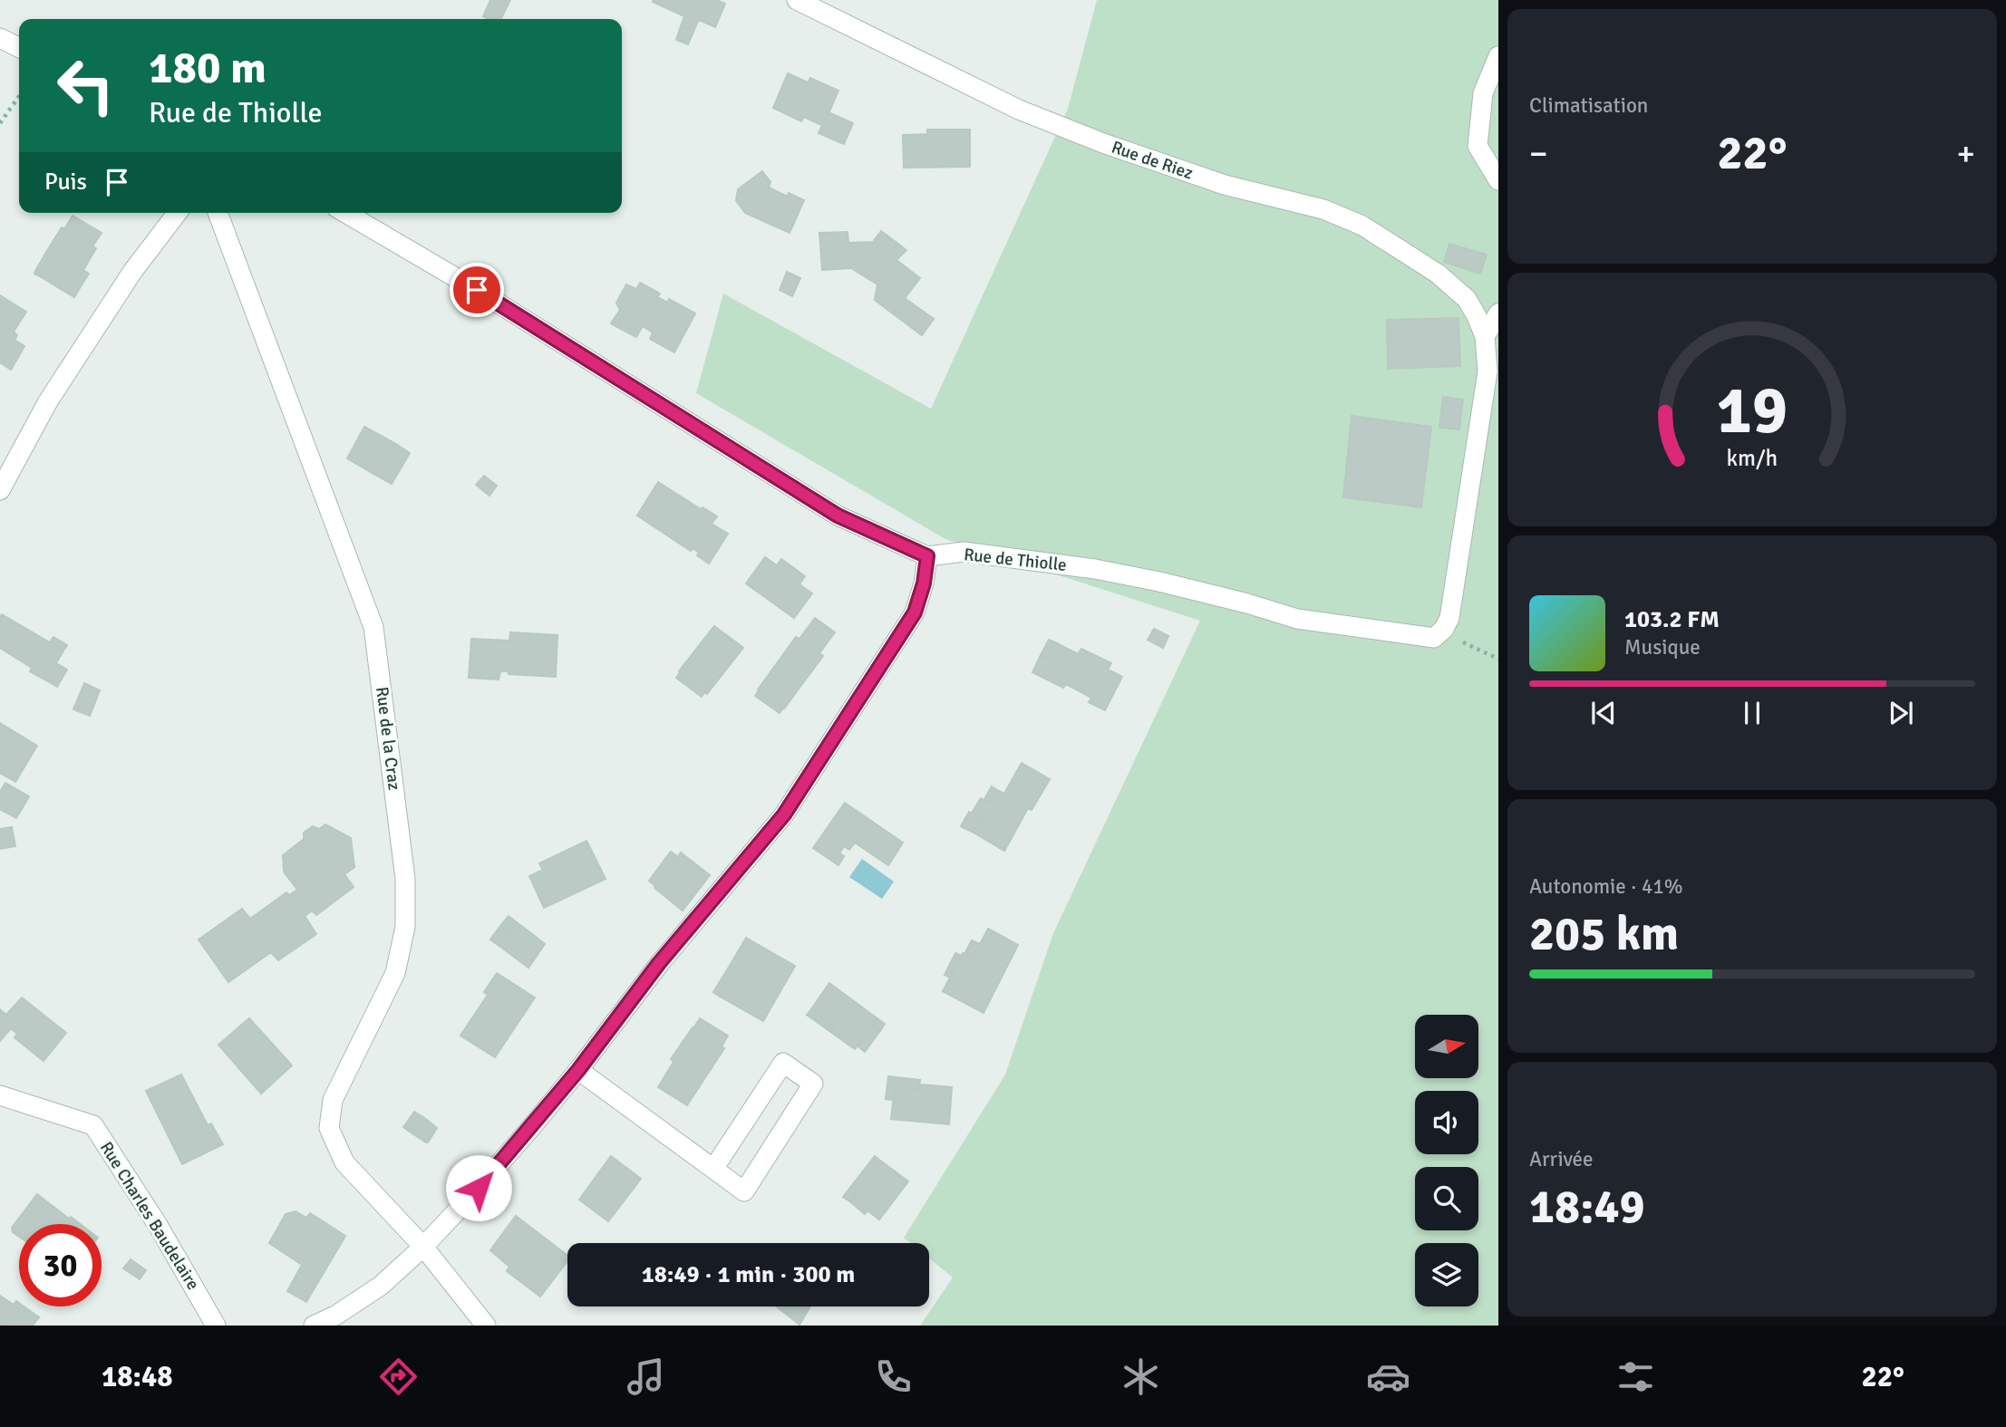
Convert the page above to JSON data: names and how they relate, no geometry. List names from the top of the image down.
{
  "streets": {
    "street": [
      "Rue de Riez",
      "Rue de Thiolle",
      "Rue de la Craz",
      "Rue Charles Baudelaire"
    ]
  },
  "north": "right",
  "page": {
    "tile": [
      "Climatisation",
      ["Autonomie · 41%", "205 km"],
      ["Arrivée", "18:49"]
    ],
    "turn": ["180 m", "Rue de Thiolle"],
    "heat": ["−", "22°", "+"],
    "then": "Puis",
    "song": ["103.2 FM", "Musique"],
    "limit": "30",
    "trip": "18:49 · 1 min · 300 m",
    "tabs": ["18:48", "22°"],
    "gauge": ["19", "km/h"]
  }
}
